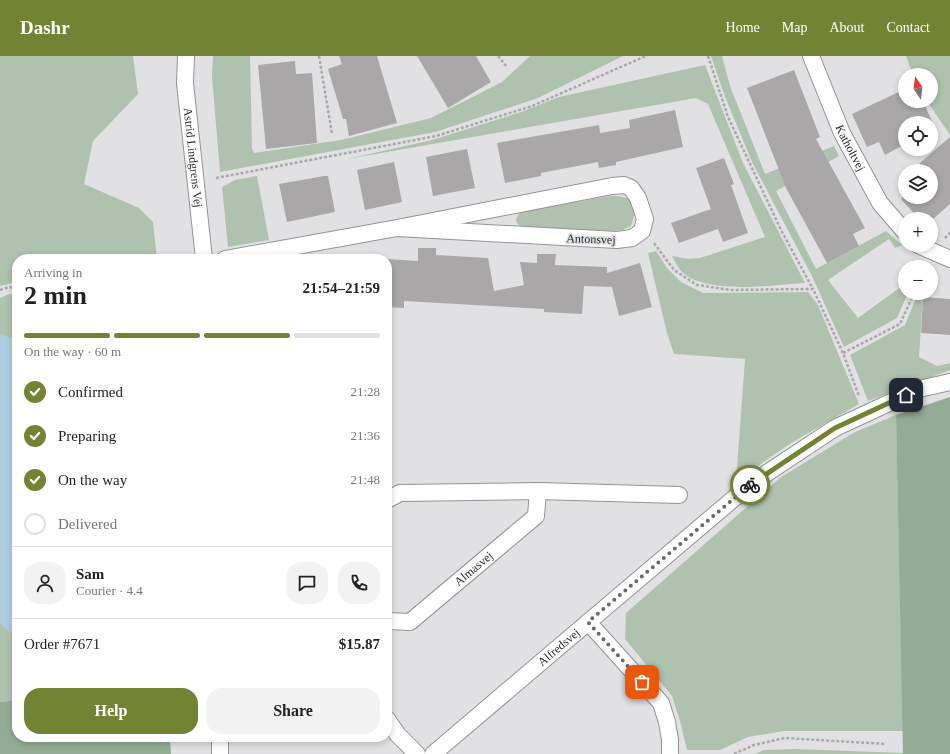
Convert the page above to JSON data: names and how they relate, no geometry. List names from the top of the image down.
{
  "streets": {
    "street": [
      "Katholtvej",
      "Astrid Lindgrens Vej",
      "Antonsvej",
      "Almasvej",
      "Alfredsvej"
    ]
  },
  "north": "top",
  "page": {
    "header": "Dashr",
    "nav": [
      "Home",
      "Map",
      "About",
      "Contact"
    ],
    "map_buttons": ["+", "−"],
    "heading": ["2 min", "Arriving in", "21:54–21:59"],
    "panel": [
      "Sam",
      "Courier · 4.4",
      "Order #7671",
      "$15.87"
    ],
    "bar": "On the way · 60 m",
    "list": [
      ["Confirmed", "21:28"],
      ["Preparing", "21:36"],
      ["On the way", "21:48"],
      "Delivered"
    ],
    "buttons": ["Help", "Share"]
  }
}
